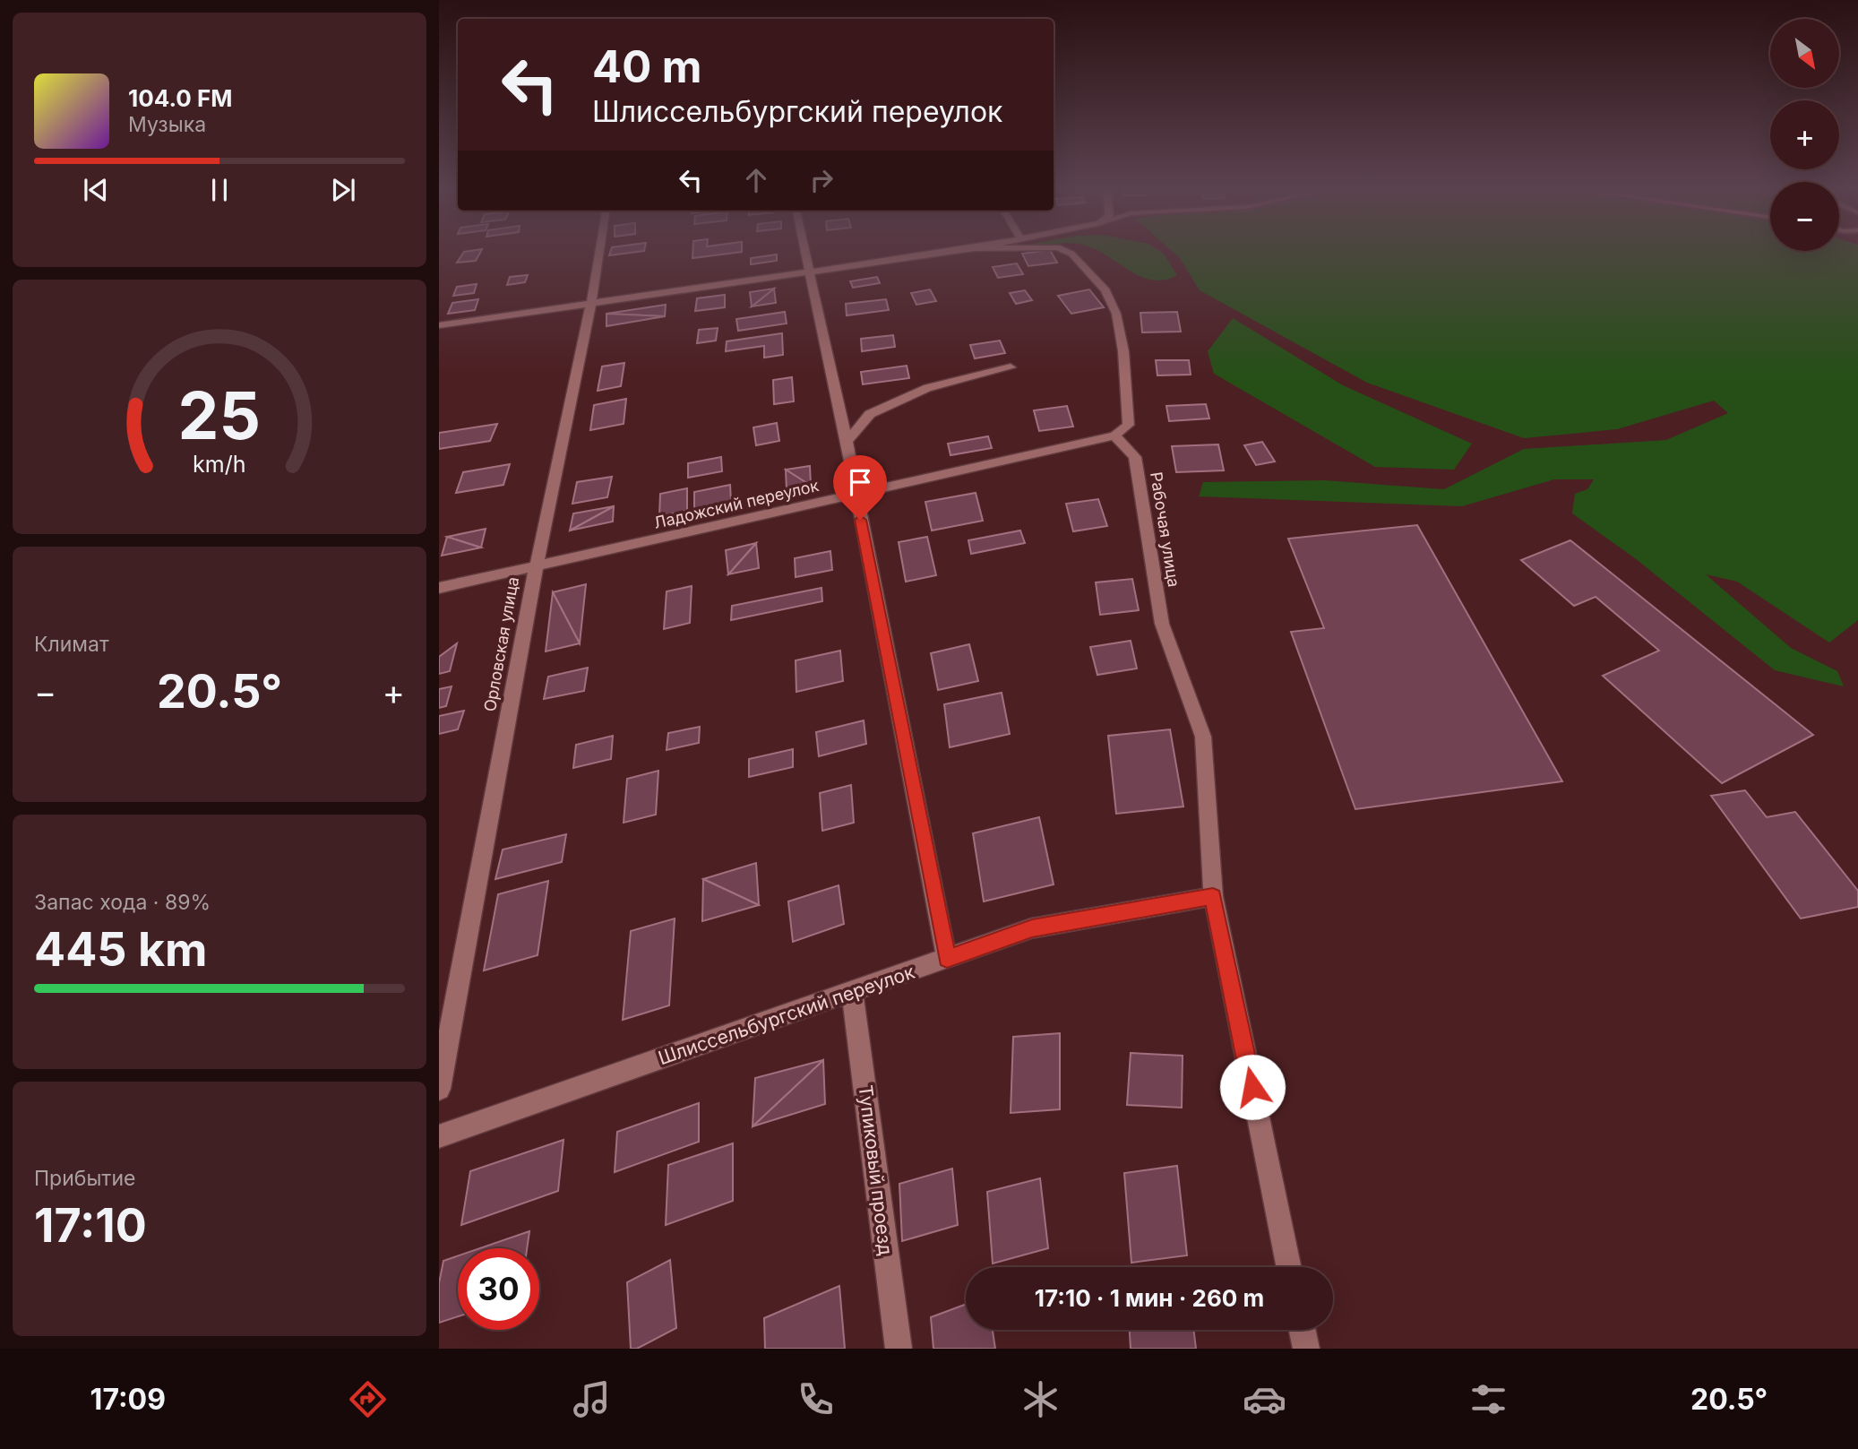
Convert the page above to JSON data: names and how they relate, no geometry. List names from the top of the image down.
{
  "streets": {
    "street": [
      "Ладожский переулок",
      "Рабочая улица",
      "Орловская улица",
      "Шлиссельбургский переулок",
      "Тупиковый проезд"
    ]
  },
  "crossings": [
    ["Ладожский переулок", "Рабочая улица"],
    ["Ладожский переулок", "Орловская улица"],
    ["Рабочая улица", "Шлиссельбургский переулок"],
    ["Шлиссельбургский переулок", "Тупиковый проезд"]
  ],
  "north": "bottom right",
  "page": {
    "map_buttons": ["+", "−"],
    "turn": ["40 m", "Шлиссельбургский переулок"],
    "song": ["104.0 FM", "Музыка"],
    "tile": [
      "Климат",
      ["Запас хода · 89%", "445 km"],
      ["Прибытие", "17:10"]
    ],
    "heat": ["−", "20.5°", "+"],
    "limit": "30",
    "trip": "17:10 · 1 мин · 260 m",
    "tabs": ["17:09", "20.5°"],
    "gauge": ["25", "km/h"]
  }
}
